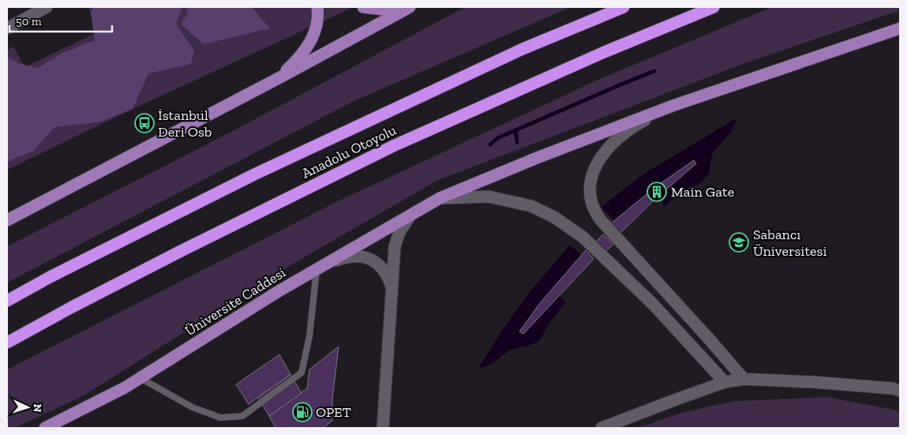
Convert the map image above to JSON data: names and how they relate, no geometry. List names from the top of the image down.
{
  "streets": {
    "highway": ["Anadolu Otoyolu"],
    "main road": ["Üniversite Caddesi"]
  },
  "places": {
    "bus stop": ["İstanbul Deri Osb"],
    "building": ["Main Gate"],
    "school or university": ["Sabancı Üniversitesi"],
    "fuel station": ["OPET"]
  },
  "scale_bar": "50 m",
  "north": "right"
}
